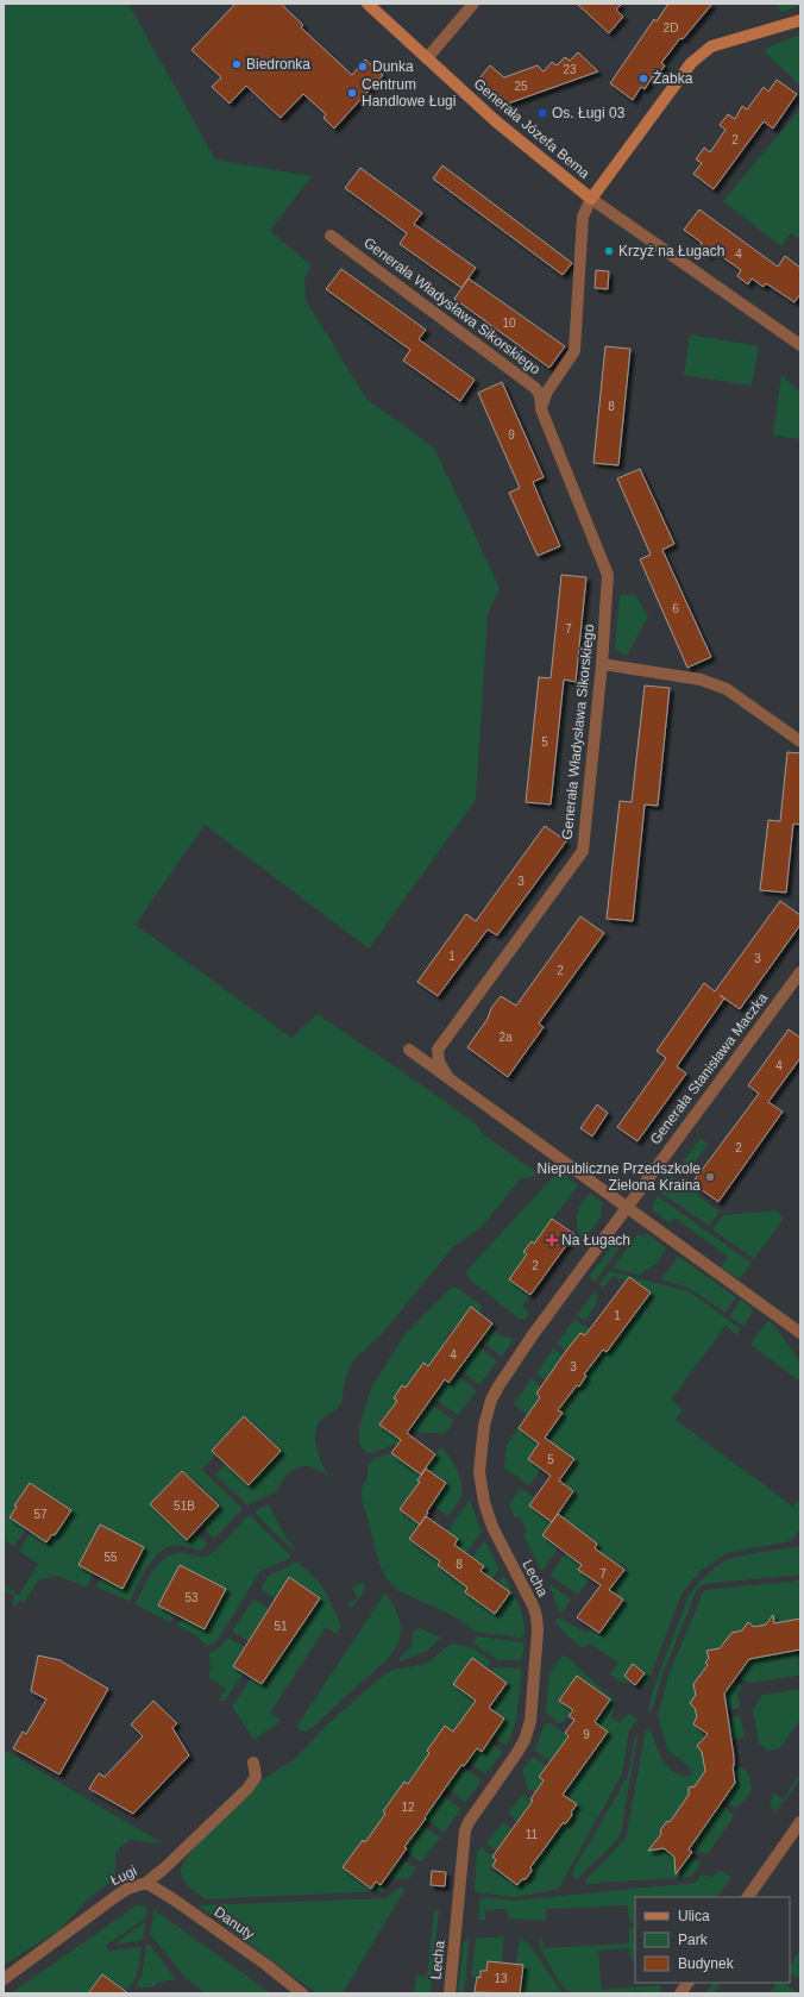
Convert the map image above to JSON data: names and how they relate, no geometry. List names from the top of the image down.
{
  "streets": {
    "street": [
      "Generała Józefa Bema",
      "Generała Władysława Sikorskiego",
      "Generała Stanisława Maczka",
      "Lecha",
      "Ługi",
      "Danuty"
    ]
  },
  "crossings": [
    ["Generała Józefa Bema", "Generała Władysława Sikorskiego"],
    ["Generała Władysława Sikorskiego", "Generała Stanisława Maczka"],
    ["Generała Władysława Sikorskiego", "Lecha"],
    ["Generała Stanisława Maczka", "Lecha"],
    ["Ługi", "Danuty"]
  ],
  "places": {
    "other": [
      "Biedronka",
      "Dunka",
      "Żabka",
      "Centrum Handlowe Ługi",
      "Krzyż na Ługach",
      "Niepubliczne Przedszkole Zielona Kraina"
    ],
    "transit": ["Os. Ługi 03"],
    "health": ["Na Ługach"]
  },
  "house_numbers": [
    "2D",
    "23",
    "25",
    "2",
    "4",
    "10",
    "8",
    "9",
    "6",
    "7",
    "5",
    "3",
    "1",
    "3",
    "2",
    "2a",
    "4",
    "2",
    "2",
    "1",
    "4",
    "3",
    "5",
    "51B",
    "57",
    "55",
    "8",
    "7",
    "53",
    "51",
    "9",
    "12",
    "11",
    "13"
  ],
  "legend": ["Ulica", "Park", "Budynek"]
}
